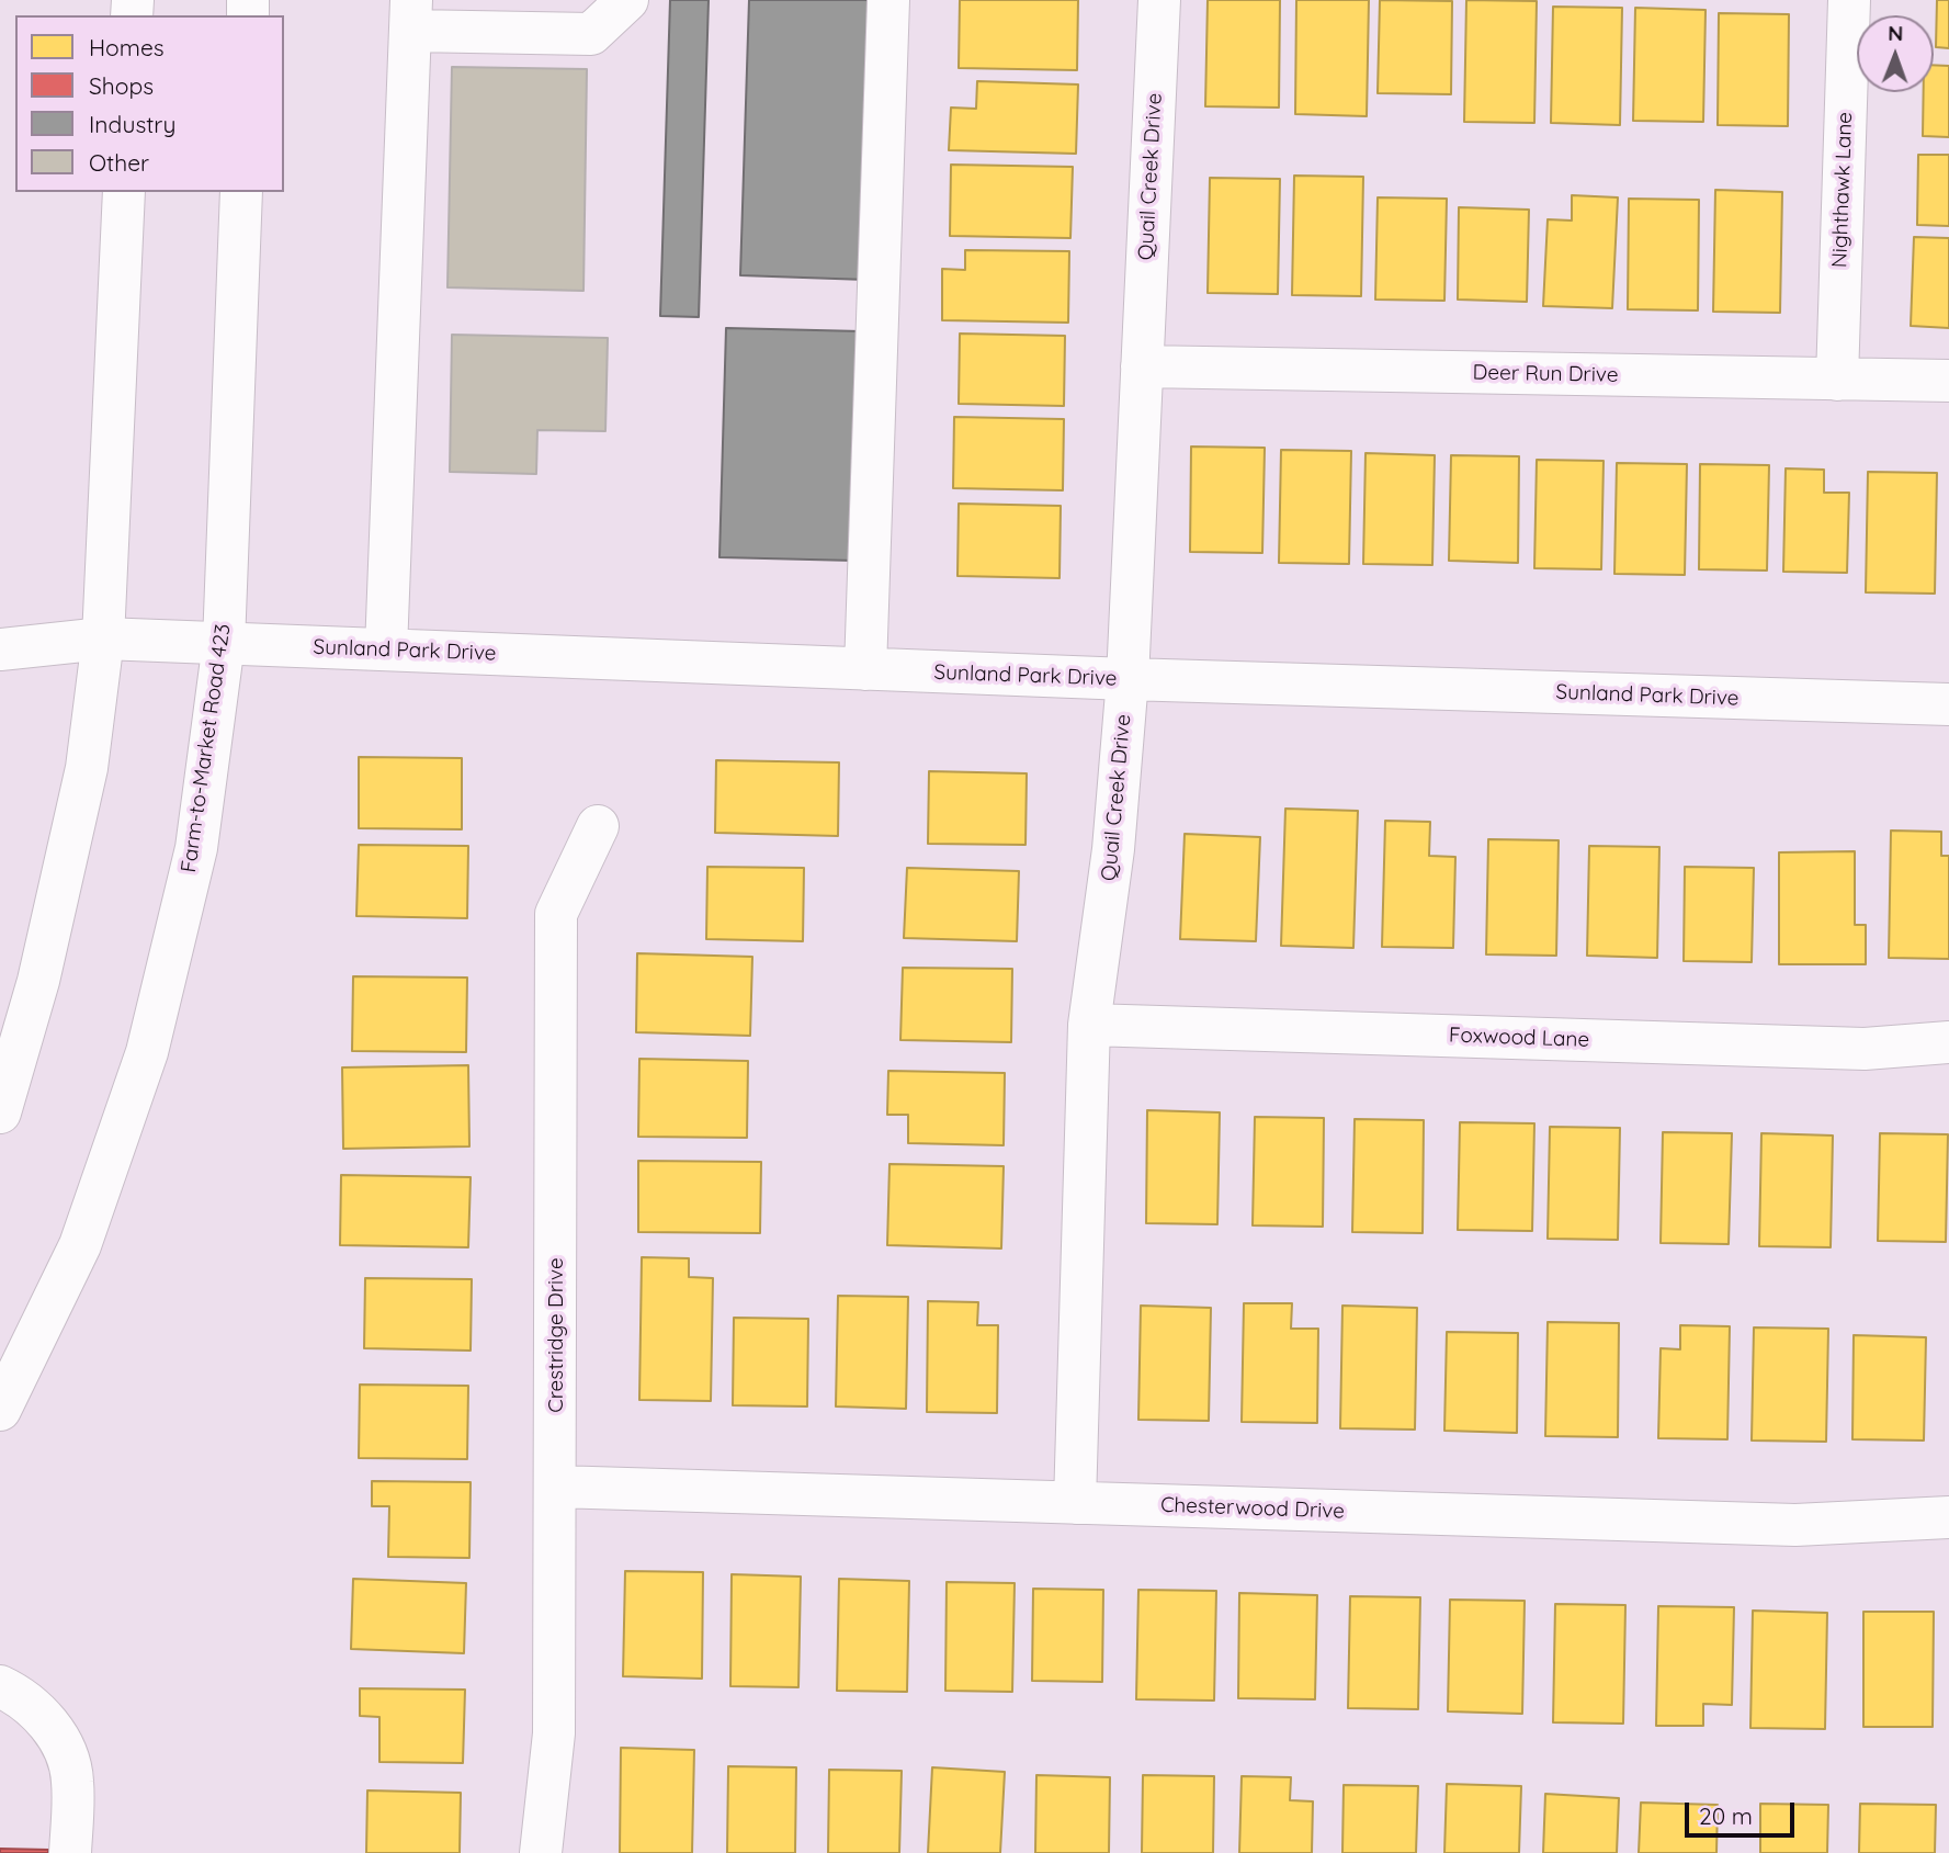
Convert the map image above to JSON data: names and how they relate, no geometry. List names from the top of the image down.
{
  "streets": {
    "street": [
      "Quail Creek Drive",
      "Nighthawk Lane",
      "Deer Run Drive",
      "Sunland Park Drive",
      "Farm-to-Market Road 423",
      "Foxwood Lane",
      "Crestridge Drive",
      "Chesterwood Drive"
    ]
  },
  "crossings": [
    ["Quail Creek Drive", "Deer Run Drive"],
    ["Quail Creek Drive", "Sunland Park Drive"],
    ["Quail Creek Drive", "Foxwood Lane"],
    ["Quail Creek Drive", "Chesterwood Drive"],
    ["Nighthawk Lane", "Deer Run Drive"],
    ["Sunland Park Drive", "Farm-to-Market Road 423"],
    ["Crestridge Drive", "Chesterwood Drive"]
  ],
  "legend": [
    "Homes",
    "Shops",
    "Industry",
    "Other"
  ],
  "scale_bar": "20 m",
  "north": "top"
}
